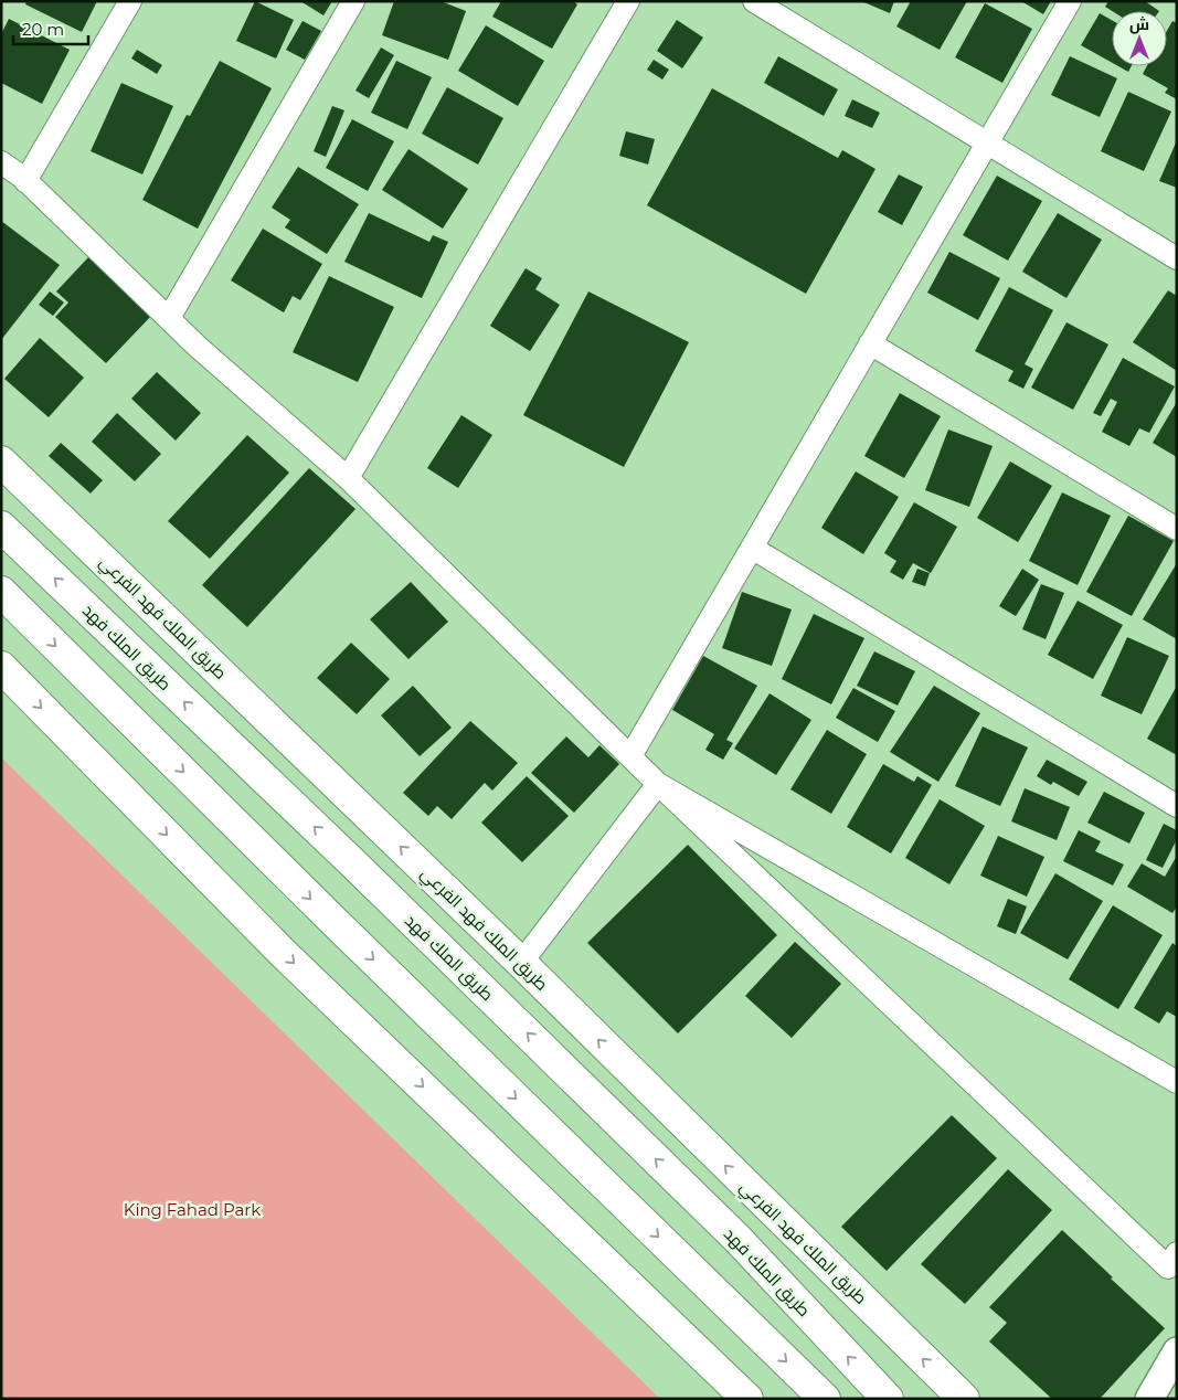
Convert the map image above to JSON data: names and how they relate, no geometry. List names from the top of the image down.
{
  "streets": {
    "main road": ["طريق الملك فهد الفرعي", "طريق الملك فهد"]
  },
  "parks": ["King Fahad Park"],
  "scale_bar": "20 m",
  "north": "top"
}
